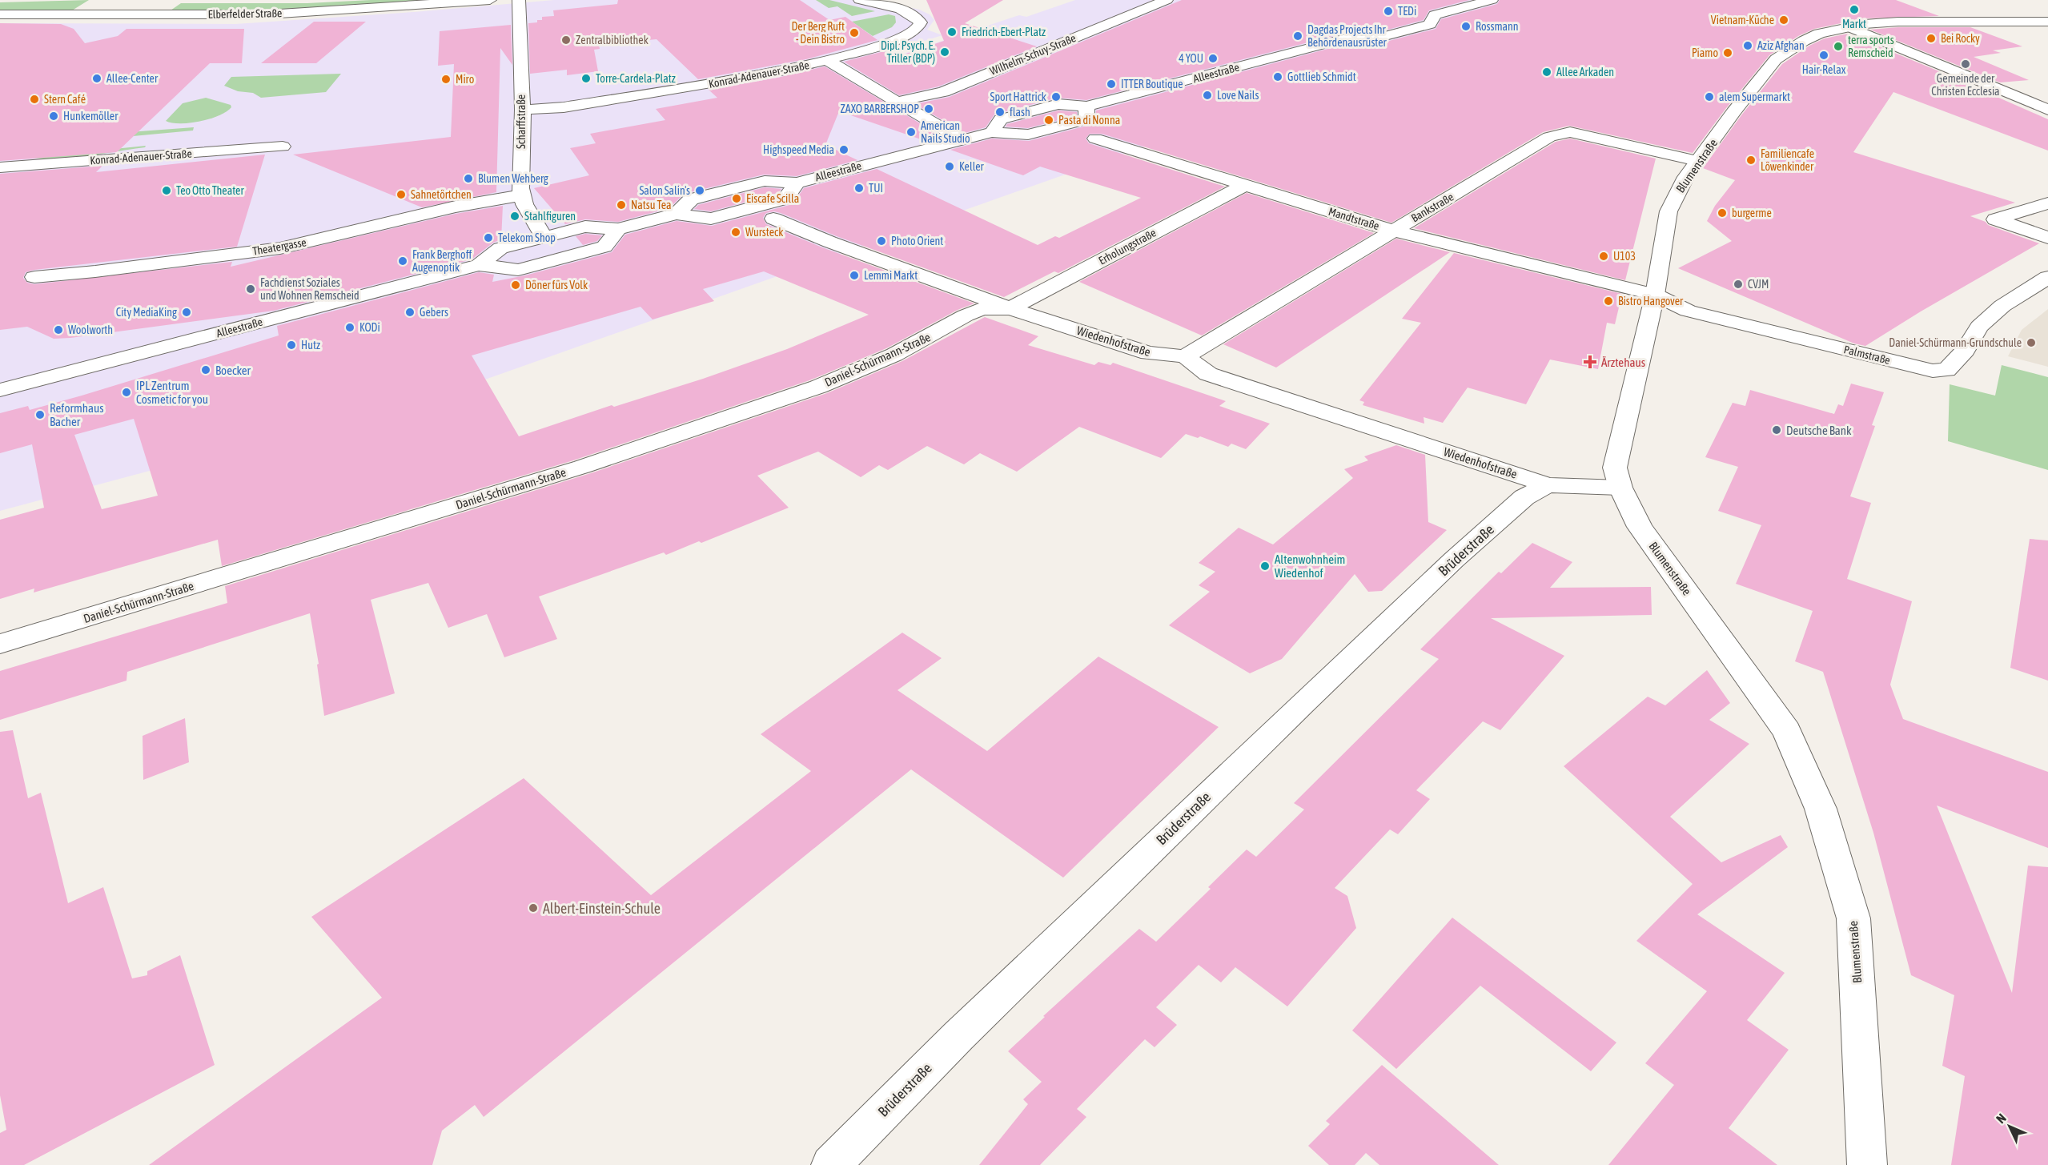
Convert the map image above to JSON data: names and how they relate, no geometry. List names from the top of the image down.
{
  "streets": {
    "street": [
      "Elberfelder Straße",
      "Wilhelm-Schuy-Straße",
      "Alleestraße",
      "Konrad-Adenauer-Straße",
      "Scharffstraße",
      "Blumenstraße",
      "Bankstraße",
      "Mandtstraße",
      "Theatergasse",
      "Erholungstraße",
      "Wiedenhofstraße",
      "Palmstraße",
      "Daniel-Schürmann-Straße",
      "Brüderstraße"
    ]
  },
  "crossings": [
    ["Alleestraße", "Mandtstraße"],
    ["Alleestraße", "Wiedenhofstraße"],
    ["Konrad-Adenauer-Straße", "Scharffstraße"],
    ["Scharffstraße", "Theatergasse"],
    ["Blumenstraße", "Bankstraße"],
    ["Blumenstraße", "Mandtstraße"],
    ["Blumenstraße", "Wiedenhofstraße"],
    ["Blumenstraße", "Palmstraße"],
    ["Bankstraße", "Mandtstraße"],
    ["Bankstraße", "Wiedenhofstraße"],
    ["Mandtstraße", "Erholungstraße"],
    ["Mandtstraße", "Palmstraße"],
    ["Erholungstraße", "Wiedenhofstraße"],
    ["Erholungstraße", "Daniel-Schürmann-Straße"],
    ["Wiedenhofstraße", "Daniel-Schürmann-Straße"],
    ["Wiedenhofstraße", "Brüderstraße"]
  ],
  "places": {
    "other": [
      "Markt",
      "TEDi",
      "Vietnam-Küche",
      "Rossmann",
      "Friedrich-Ebert-Platz",
      "Der Berg Ruft - Dein Bistro",
      "Dagdas Projects Ihr Behördenausrüster",
      "Bei Rocky",
      "Zentralbibliothek",
      "Aziz Afghan",
      "terra sports Remscheid",
      "Dipl. Psych. E. Triller (BDP)",
      "Piamo",
      "Hair-Relax",
      "4 YOU",
      "Gemeinde der Christen Ecclesia",
      "Allee Arkaden",
      "Gottlieb Schmidt",
      "Allee-Center",
      "Torre-Cardela-Platz",
      "Miro",
      "ITTER Boutique",
      "Love Nails",
      "Sport Hattrick",
      "alem Supermarkt",
      "Stern Café",
      "ZAXO BARBERSHOP",
      "flash",
      "Hunkemöller",
      "Pasta di Nonna",
      "American Nails Studio",
      "Highspeed Media",
      "Familiencafe Löwenkinder",
      "Keller",
      "Blumen Wehberg",
      "TUI",
      "Teo Otto Theater",
      "Salon Salinʼs",
      "Sahnetörtchen",
      "Eiscafe Scilla",
      "Natsu Tea",
      "burgerme",
      "Stahlfiguren",
      "Wursteck",
      "Telekom Shop",
      "Photo Orient",
      "U103",
      "Frank Berghoff Augenoptik",
      "Lemmi Markt",
      "CVJM",
      "Döner fürs Volk",
      "Fachdienst Soziales und Wohnen Remscheid",
      "Bistro Hangover",
      "City MediaKing",
      "Gebers",
      "KODi",
      "Woolworth",
      "Daniel-Schürmann-Grundschule",
      "Hutz",
      "Boecker",
      "IPL Zentrum Cosmetic for you",
      "Reformhaus Bacher",
      "Deutsche Bank",
      "Altenwohnheim Wiedenhof",
      "Albert-Einstein-Schule"
    ],
    "health": ["Ärztehaus"]
  },
  "north": "top left"
}
